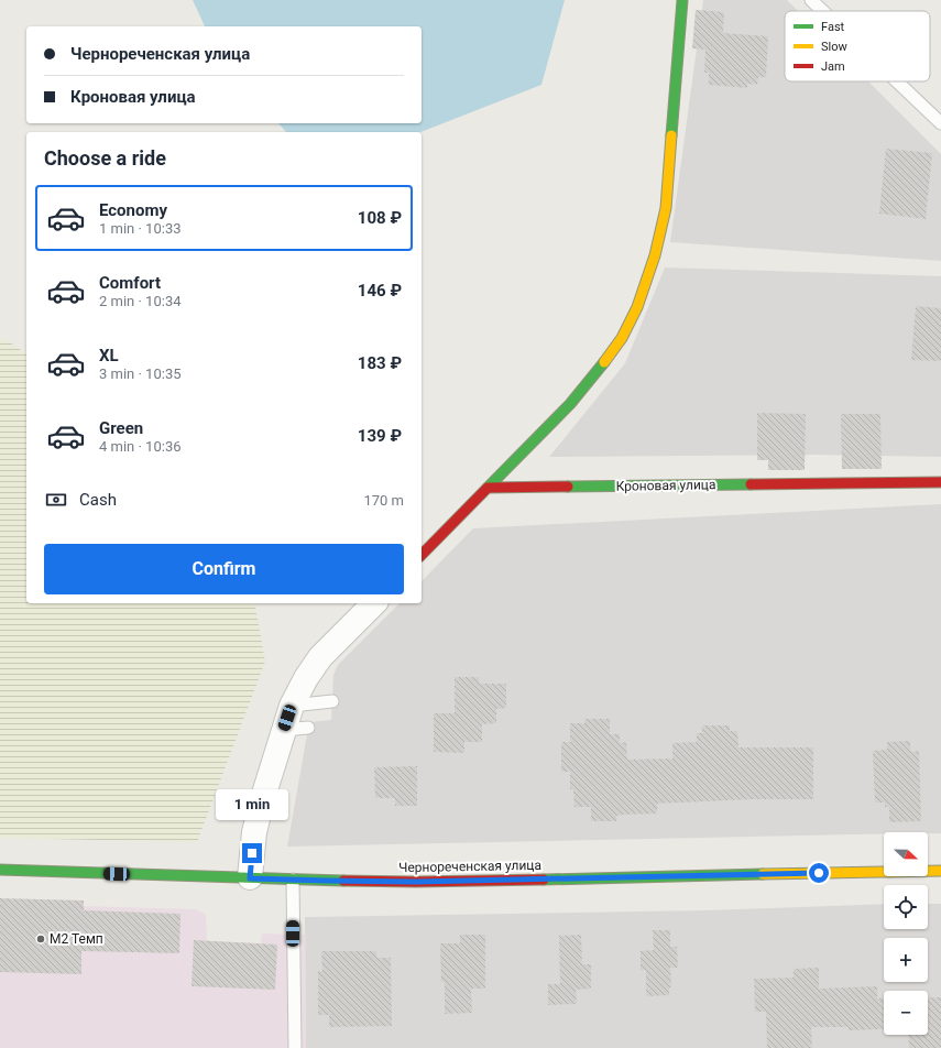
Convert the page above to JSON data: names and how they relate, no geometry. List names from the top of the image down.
{
  "streets": {
    "street": ["Кроновая улица", "Чернореченская улица"]
  },
  "places": ["М2 Темп"],
  "legend": ["Fast", "Slow", "Jam"],
  "north": "right",
  "page": {
    "banner": ["Чернореченская улица", "Кроновая улица"],
    "heading": "Choose a ride",
    "list": [
      {
        "name": "Economy",
        "note": "1 min · 10:33",
        "value": "108 ₽"
      },
      {
        "name": "Comfort",
        "note": "2 min · 10:34",
        "value": "146 ₽"
      },
      {
        "name": "XL",
        "note": "3 min · 10:35",
        "value": "183 ₽"
      },
      {
        "name": "Green",
        "note": "4 min · 10:36",
        "value": "139 ₽"
      }
    ],
    "pay": ["Cash", "170 m"],
    "buttons": "Confirm",
    "bubble": "1 min",
    "map_buttons": ["+", "−"]
  }
}
